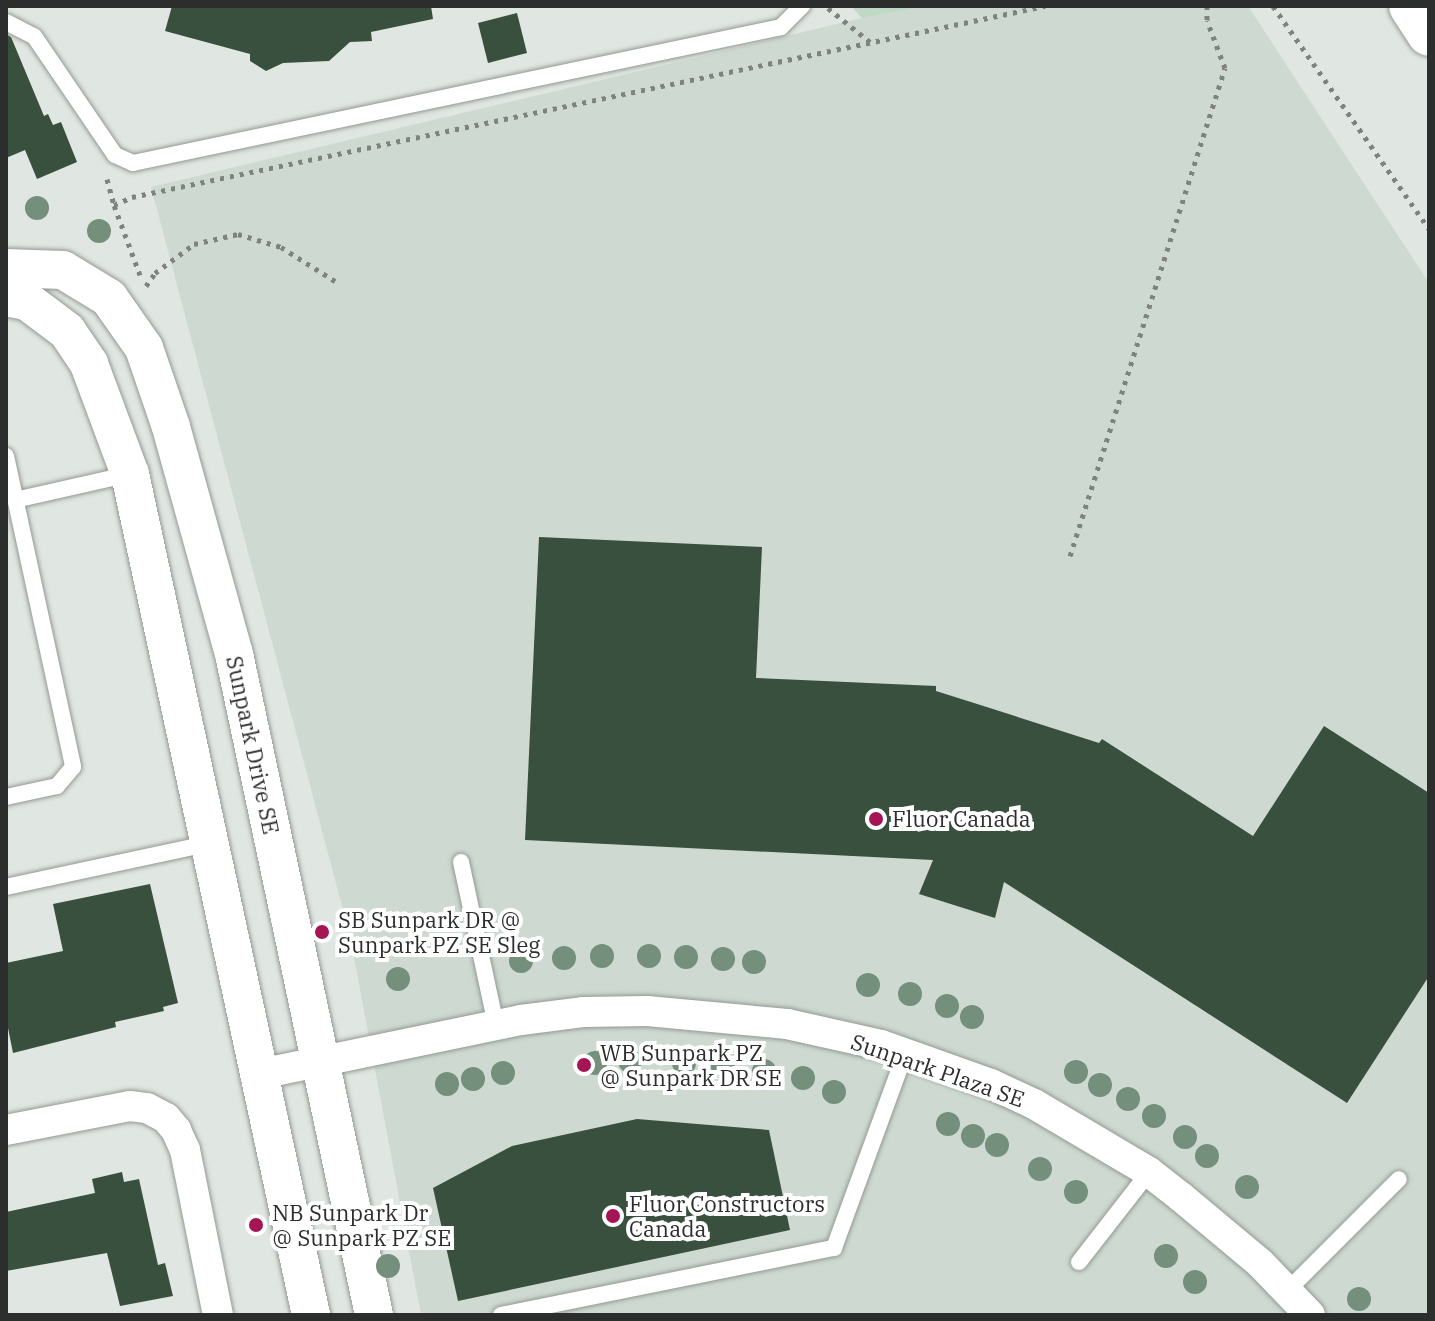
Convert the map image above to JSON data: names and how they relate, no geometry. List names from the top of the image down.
{
  "streets": {
    "street": ["Sunpark Drive SE", "Sunpark Plaza SE"]
  },
  "crossings": [
    ["Sunpark Drive SE", "Sunpark Plaza SE"]
  ],
  "places": [
    "Fluor Canada",
    "SB Sunpark DR @ Sunpark PZ SE Sleg",
    "WB Sunpark PZ @ Sunpark DR SE",
    "Fluor Constructors Canada",
    "NB Sunpark Dr @ Sunpark PZ SE"
  ]
}
